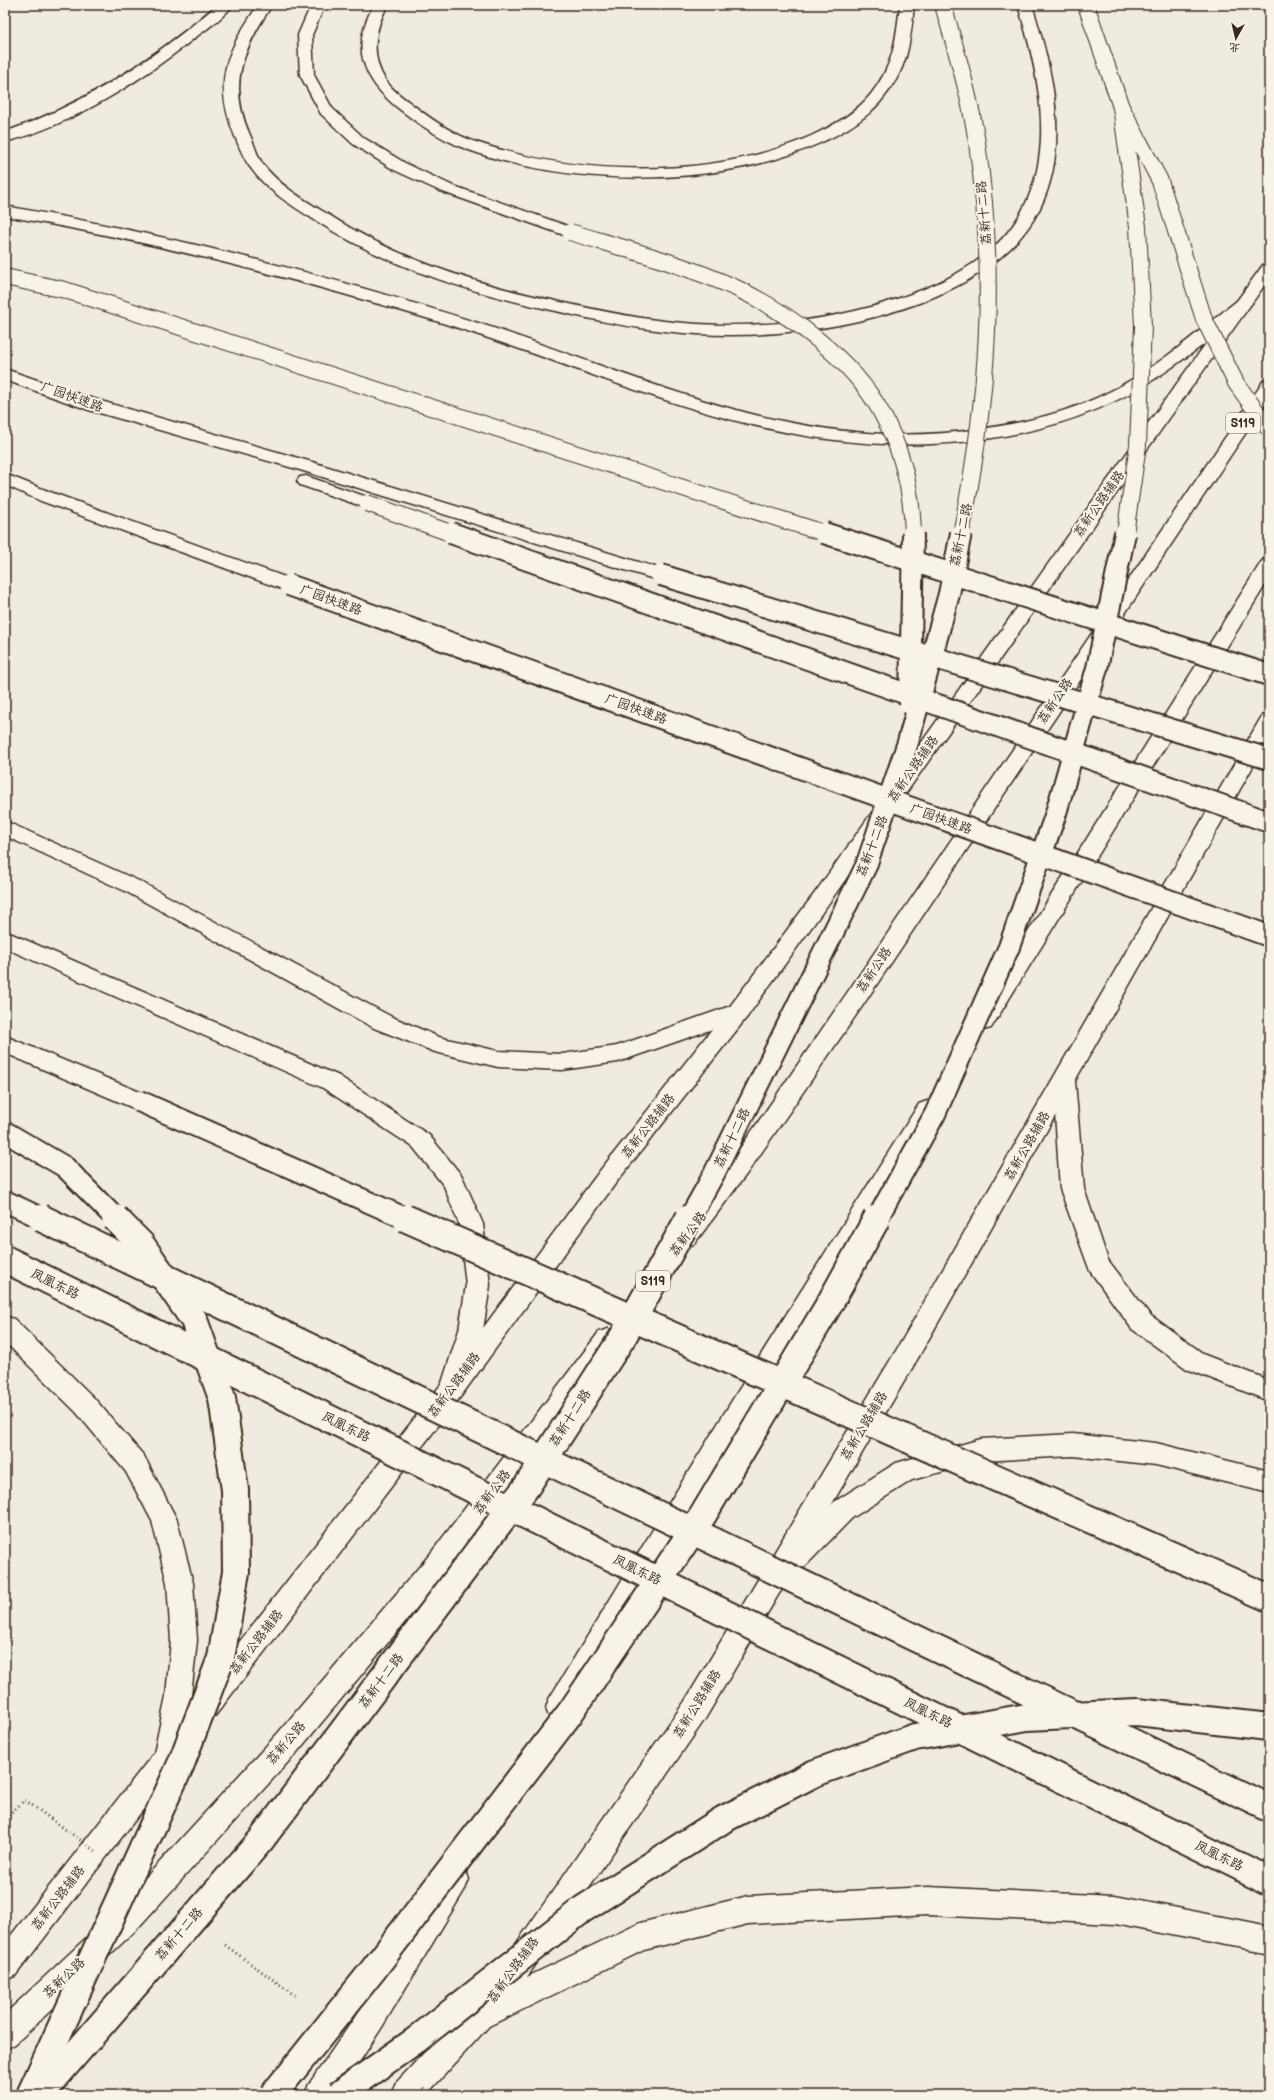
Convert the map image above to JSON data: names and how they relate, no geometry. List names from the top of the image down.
{
  "streets": {
    "main road": [
      "荔新十二路",
      "广园快速路",
      "S119",
      "荔新公路辅路",
      "荔新公路",
      "凤凰东路"
    ]
  },
  "north": "bottom"
}
